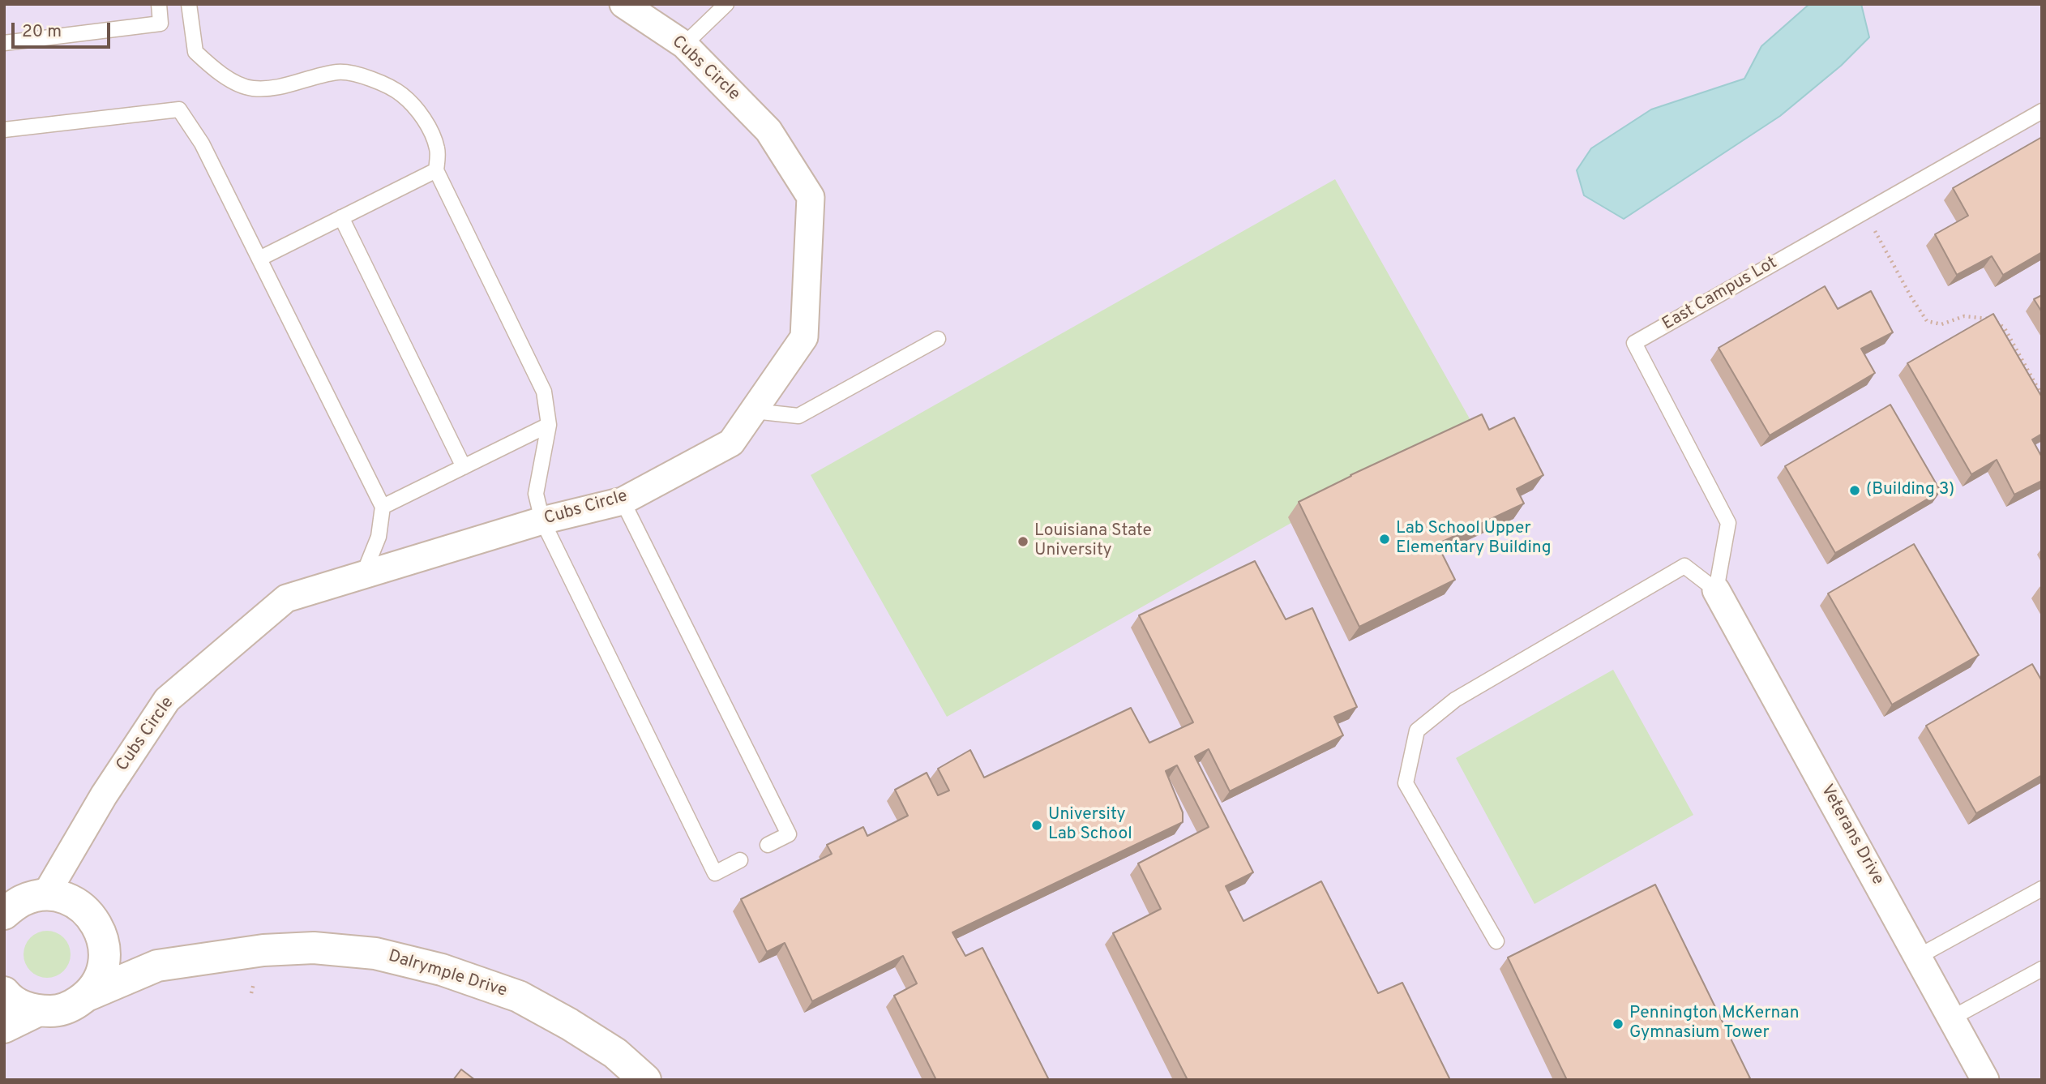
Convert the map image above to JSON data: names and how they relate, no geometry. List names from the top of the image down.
{
  "streets": {
    "street": ["Cubs Circle", "Veterans Drive", "Dalrymple Drive"],
    "lane": ["East Campus Lot"]
  },
  "crossings": [
    ["East Campus Lot", "Veterans Drive"]
  ],
  "places": [
    "(Building 3)",
    "Lab School Upper Elementary Building",
    "Louisiana State University",
    "University Lab School",
    "Pennington McKernan Gymnasium Tower"
  ],
  "scale_bar": "20 m"
}
